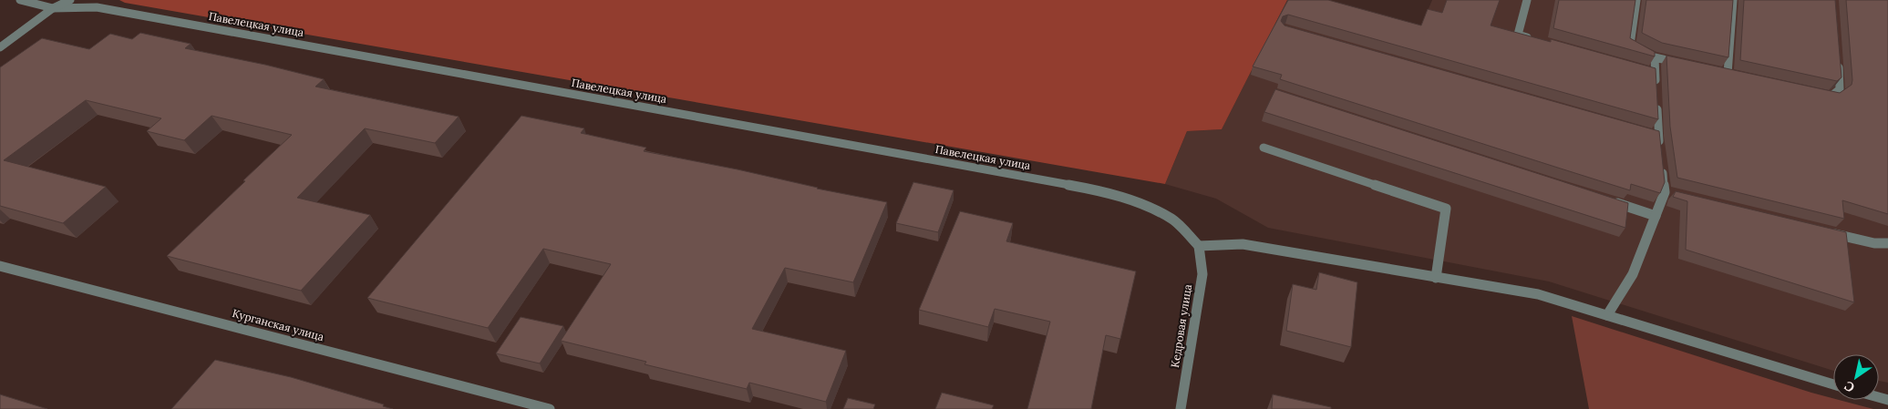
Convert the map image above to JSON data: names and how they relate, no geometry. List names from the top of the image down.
{
  "streets": {
    "street": ["Павелецкая улица", "Курганская улица", "Кедровая улица"]
  },
  "crossings": [
    ["Павелецкая улица", "Кедровая улица"]
  ],
  "north": "bottom left"
}
